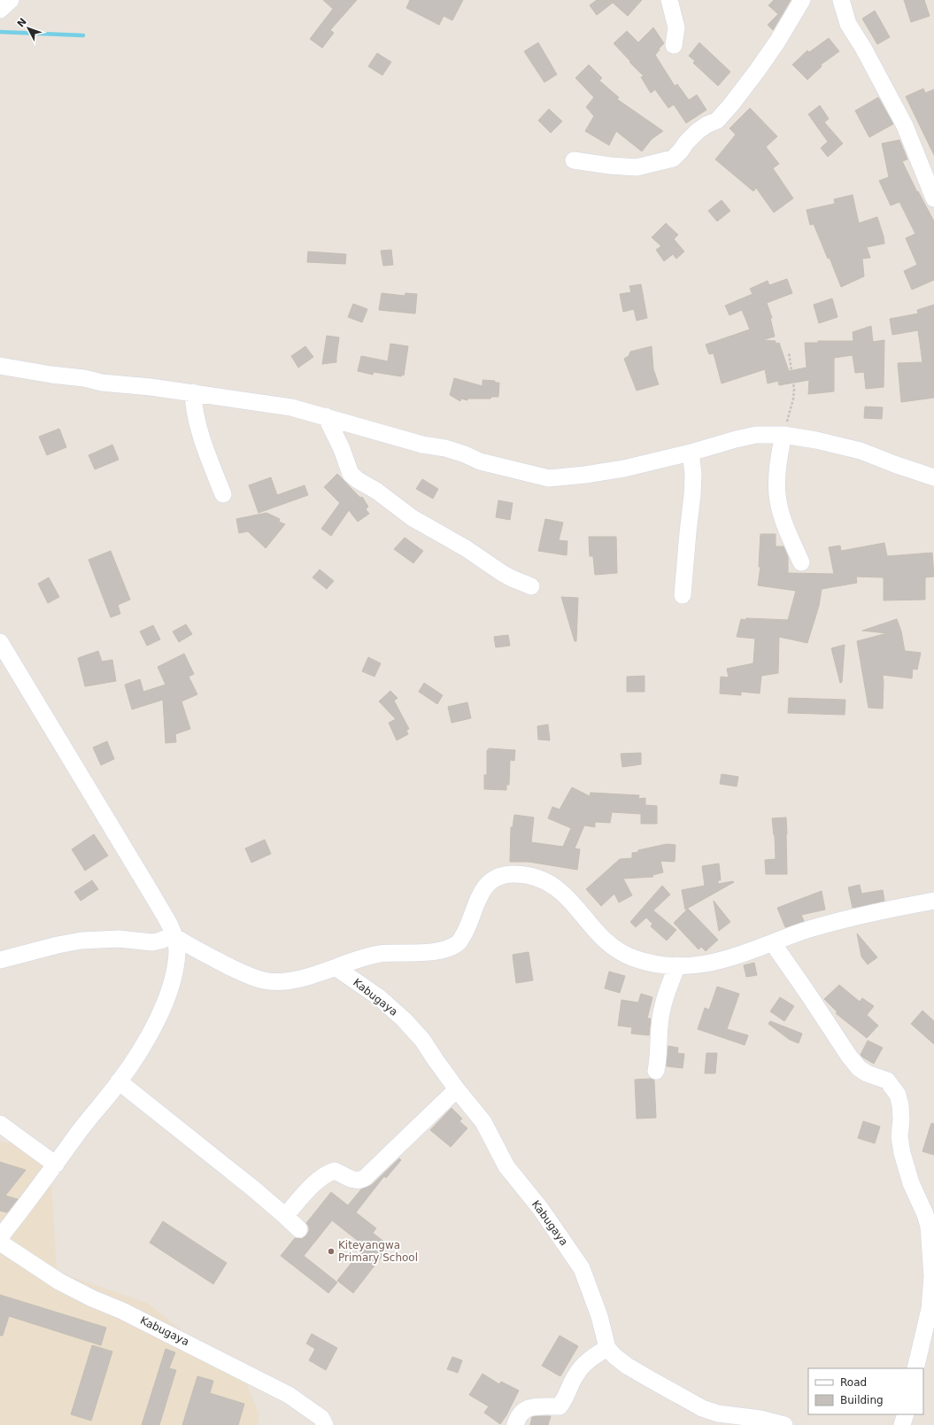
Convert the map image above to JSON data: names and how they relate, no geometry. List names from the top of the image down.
{
  "streets": {
    "street": ["Kabugaya"]
  },
  "places": ["Kiteyangwa Primary School"],
  "legend": ["Road", "Building"],
  "north": "top left"
}
